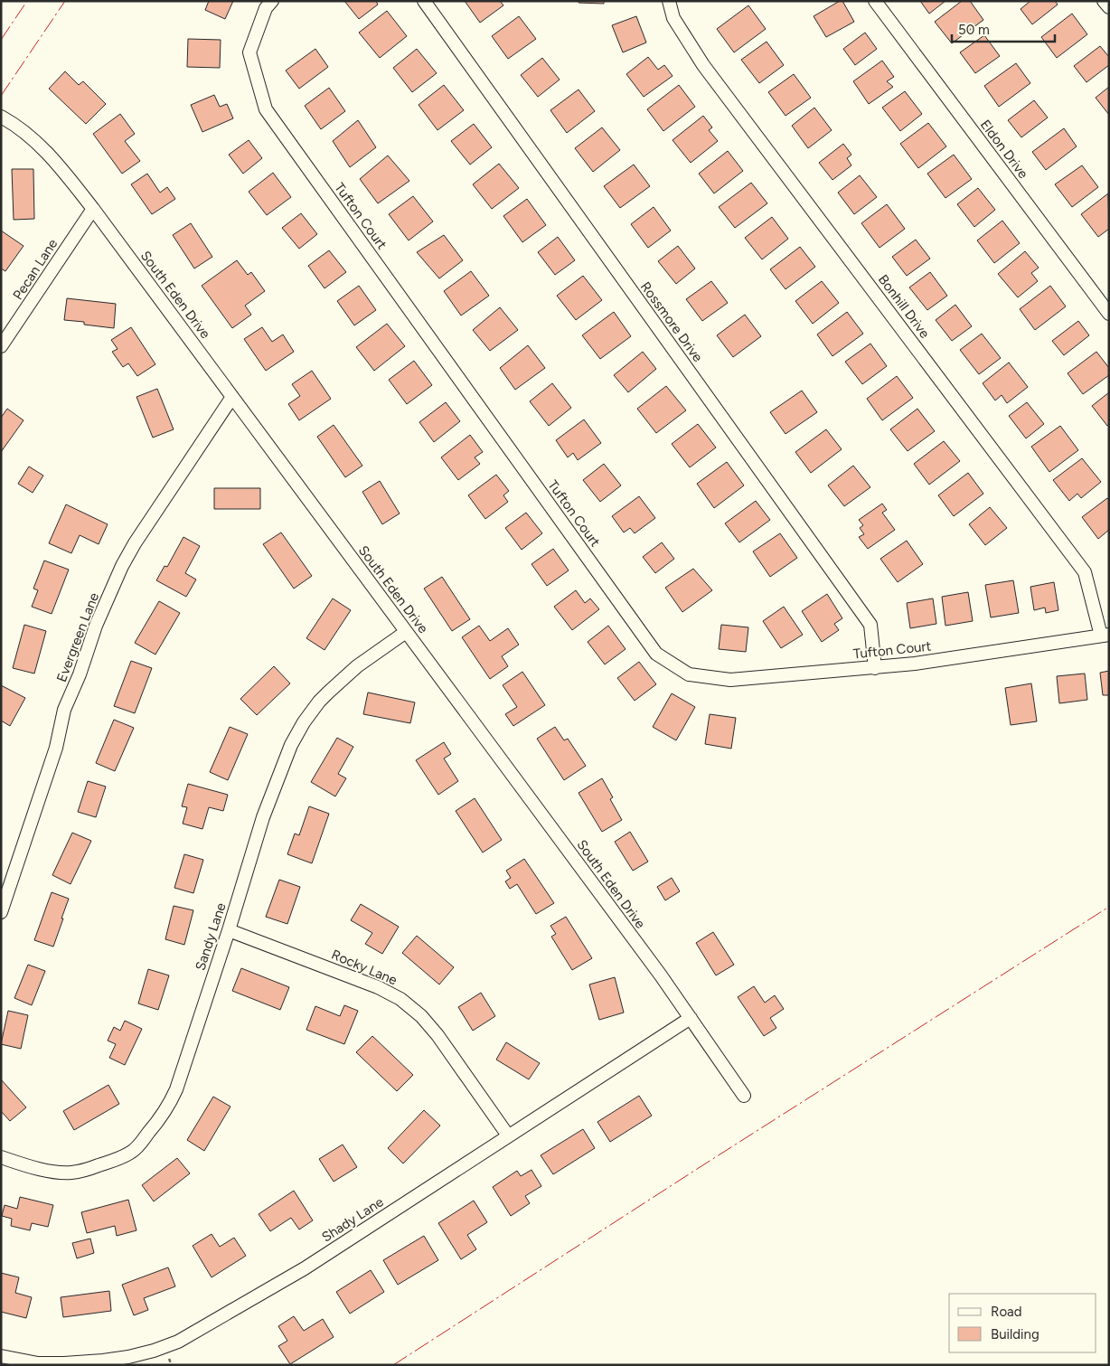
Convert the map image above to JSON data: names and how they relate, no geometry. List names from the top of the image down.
{
  "streets": {
    "street": [
      "Eldon Drive",
      "Tufton Court",
      "Pecan Lane",
      "South Eden Drive",
      "Bonhill Drive",
      "Rossmore Drive",
      "Evergreen Lane",
      "Sandy Lane",
      "Rocky Lane",
      "Shady Lane"
    ]
  },
  "crossings": [
    ["Tufton Court", "Bonhill Drive"],
    ["Tufton Court", "Rossmore Drive"],
    ["Pecan Lane", "South Eden Drive"],
    ["South Eden Drive", "Evergreen Lane"],
    ["South Eden Drive", "Sandy Lane"],
    ["South Eden Drive", "Shady Lane"],
    ["Sandy Lane", "Rocky Lane"],
    ["Rocky Lane", "Shady Lane"]
  ],
  "legend": ["Road", "Building"],
  "scale_bar": "50 m"
}
